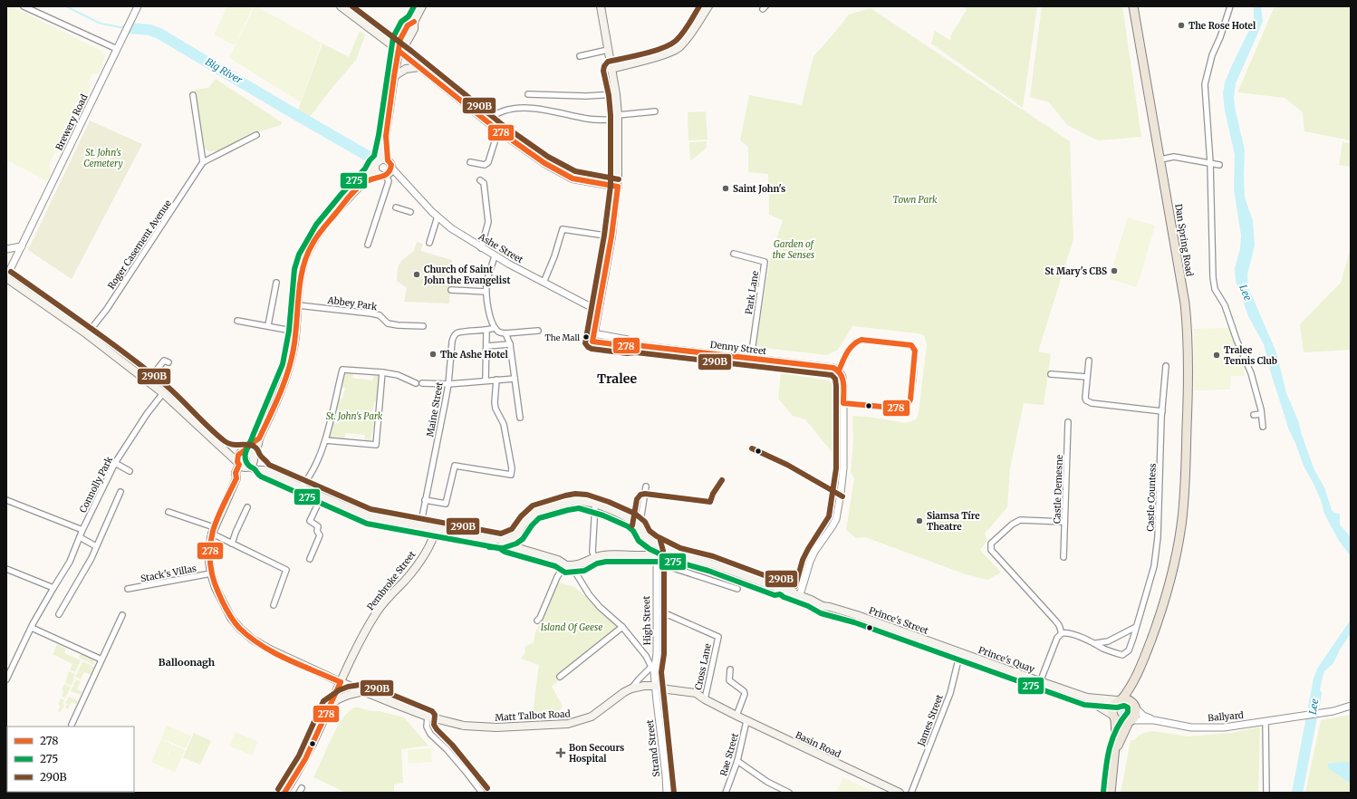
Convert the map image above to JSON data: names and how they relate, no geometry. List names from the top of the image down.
{
  "streets": {
    "main road": [
      "Dan Spring Road",
      "Pembroke Street",
      "Prince's Street",
      "Prince's Quay",
      "Matt Talbot Road",
      "Basin Road"
    ],
    "street": [
      "Brewery Road",
      "Roger Casement Avenue",
      "Ashe Street",
      "Park Lane",
      "Abbey Park",
      "Denny Street",
      "Maine Street",
      "Connolly Park",
      "Castle Demesne",
      "Castle Countess",
      "Stack's Villas",
      "High Street",
      "Cross Lane",
      "Ballyard",
      "James Street",
      "Strand Street",
      "Rae Street"
    ]
  },
  "crossings": [
    ["Park Lane", "Denny Street"],
    ["Stack's Villas", "Matt Talbot Road"],
    ["Pembroke Street", "Matt Talbot Road"],
    ["High Street", "Cross Lane"],
    ["High Street", "Matt Talbot Road"],
    ["High Street", "Strand Street"],
    ["Prince's Street", "Prince's Quay"],
    ["Prince's Street", "James Street"],
    ["Prince's Quay", "James Street"],
    ["Cross Lane", "Matt Talbot Road"],
    ["Cross Lane", "Basin Road"],
    ["Matt Talbot Road", "Basin Road"],
    ["Matt Talbot Road", "Strand Street"],
    ["Basin Road", "Rae Street"]
  ],
  "districts": ["Tralee", "Balloonagh"],
  "water": ["Big River", "Lee"],
  "parks": [
    "St. John's Cemetery",
    "Town Park",
    "Garden of the Senses",
    "St. John's Park",
    "Island Of Geese"
  ],
  "places": {
    "other": [
      "The Rose Hotel",
      "Saint John's",
      "St Mary's CBS",
      "Church of Saint John the Evangelist",
      "The Mall",
      "The Ashe Hotel",
      "Tralee Tennis Club",
      "Siamsa Tíre Theatre"
    ],
    "health": ["Bon Secours Hospital"]
  },
  "lines": ["transit line 275", "transit line 290B", "transit line 278"],
  "legend": ["278", "275", "290B"]
}
